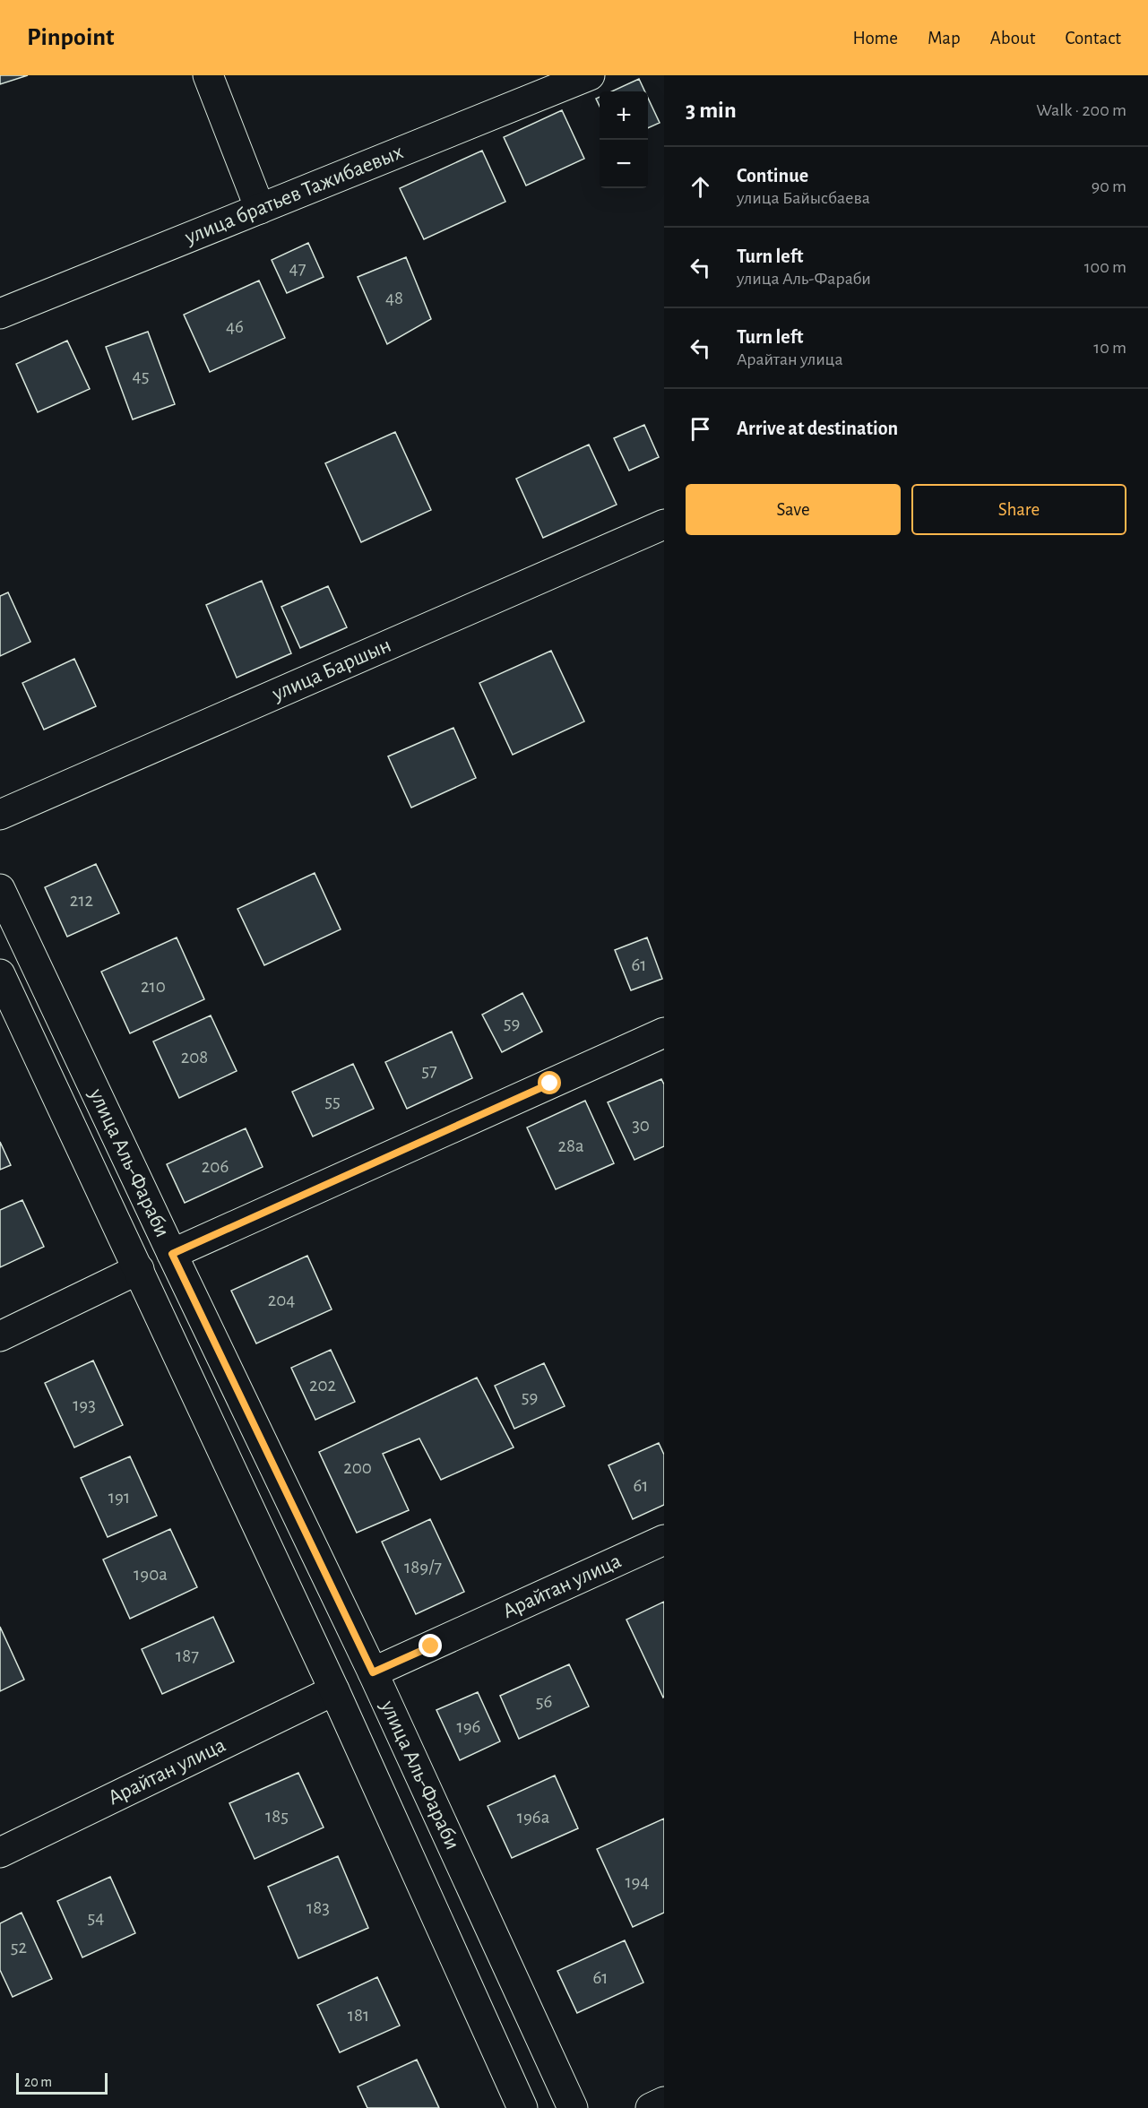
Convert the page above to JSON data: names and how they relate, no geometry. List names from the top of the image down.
{
  "streets": {
    "street": [
      "улица братьев Тажибаевых",
      "улица Баршын",
      "улица Аль-Фараби",
      "Арайтан улица"
    ]
  },
  "crossings": [
    ["улица Аль-Фараби", "Арайтан улица"]
  ],
  "house_numbers": [
    "47",
    "48",
    "46",
    "45",
    "212",
    "61",
    "210",
    "59",
    "208",
    "57",
    "55",
    "30",
    "28а",
    "206",
    "204",
    "202",
    "59",
    "193",
    "200",
    "61",
    "191",
    "189/7",
    "190а",
    "187",
    "56",
    "196",
    "185",
    "196а",
    "194",
    "183",
    "54",
    "52",
    "61",
    "181"
  ],
  "scale_bar": "20 m",
  "page": {
    "header": "Pinpoint",
    "nav": [
      "Home",
      "Map",
      "About",
      "Contact"
    ],
    "heading": ["3 min", "Walk · 200 m"],
    "map_buttons": ["+", "−"],
    "list": [
      ["Continue", "улица Байысбаева", "90 m"],
      ["Turn left", "улица Аль-Фараби", "100 m"],
      ["Turn left", "Арайтан улица", "10 m"],
      "Arrive at destination"
    ],
    "buttons": ["Save", "Share"],
    "scale": "20 m"
  }
}
